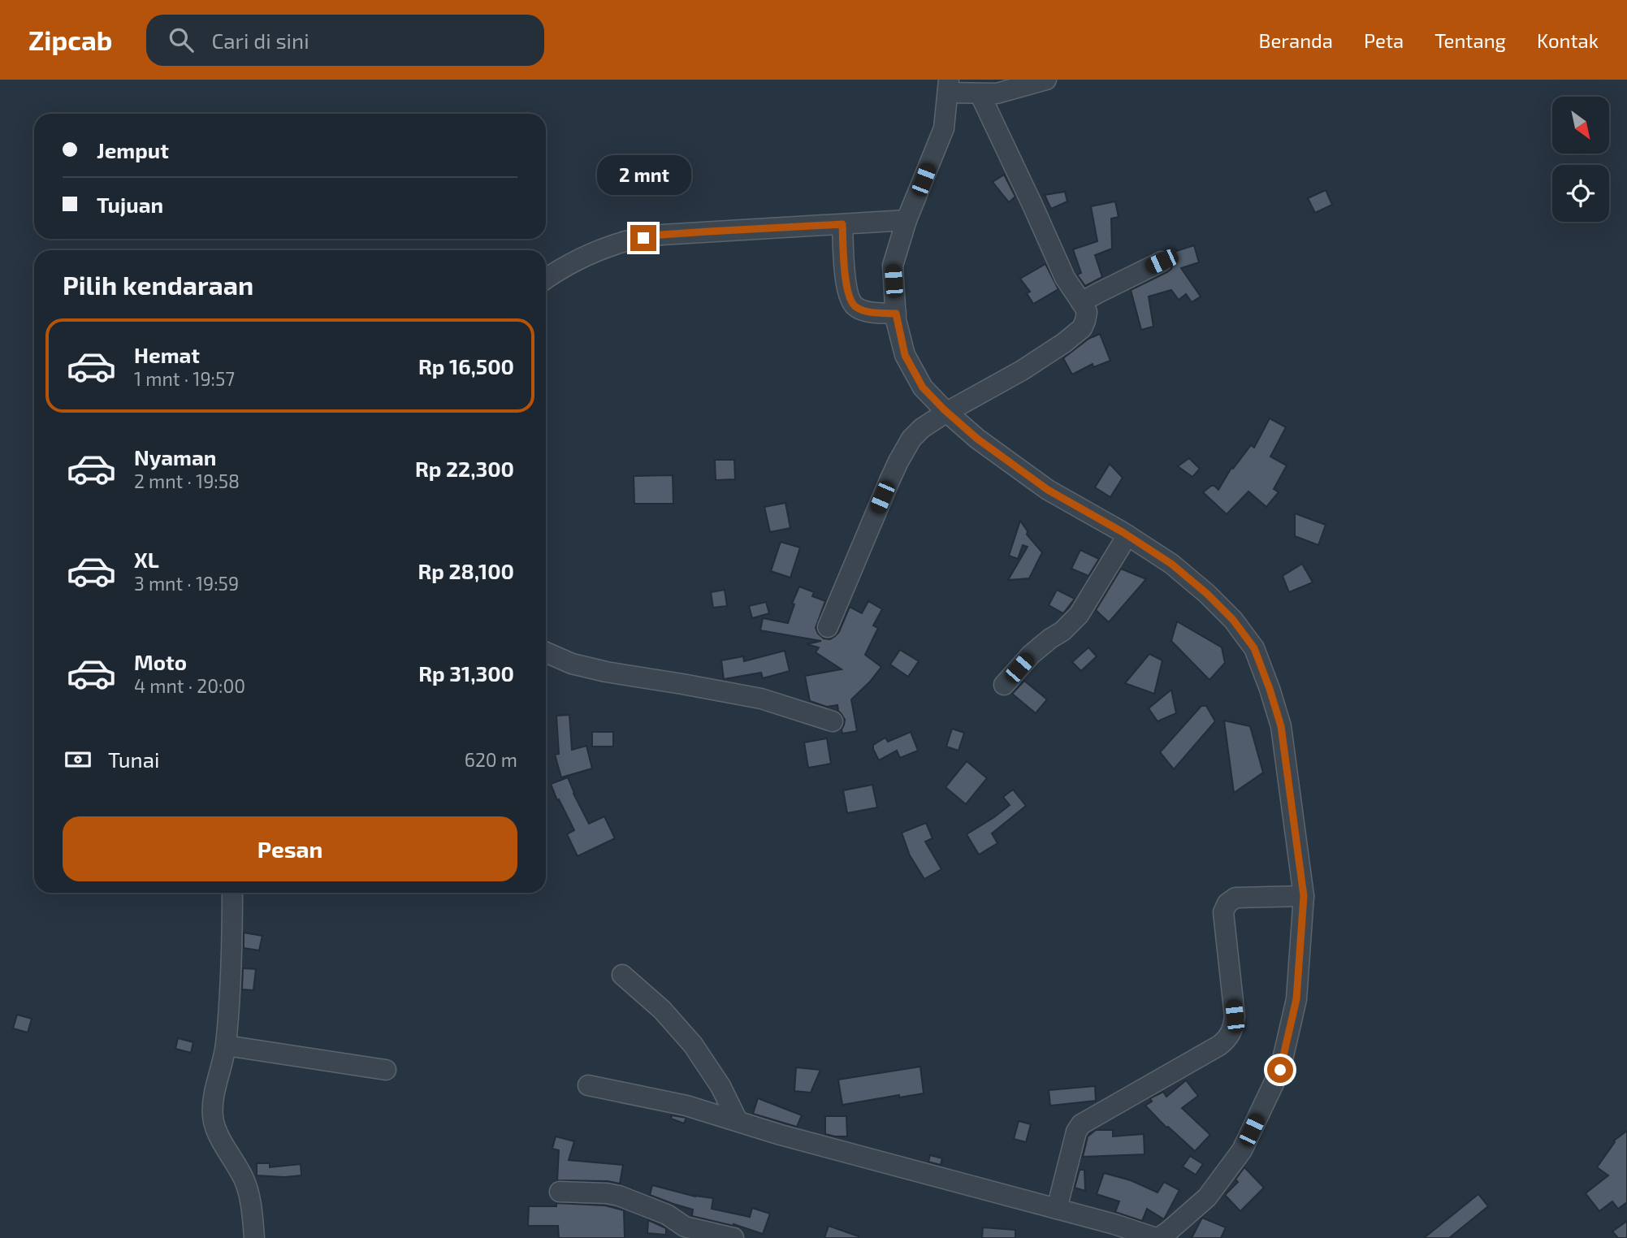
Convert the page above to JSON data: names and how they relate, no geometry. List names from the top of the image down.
{
  "north": "bottom right",
  "page": {
    "header": "Zipcab",
    "search": "Cari di sini",
    "nav": [
      "Beranda",
      "Peta",
      "Tentang",
      "Kontak"
    ],
    "banner": ["Jemput", "Tujuan"],
    "bubble": "2 mnt",
    "heading": "Pilih kendaraan",
    "list": [
      {
        "name": "Hemat",
        "note": "1 mnt · 19:57",
        "value": "Rp 16,500"
      },
      {
        "name": "Nyaman",
        "note": "2 mnt · 19:58",
        "value": "Rp 22,300"
      },
      {
        "name": "XL",
        "note": "3 mnt · 19:59",
        "value": "Rp 28,100"
      },
      {
        "name": "Moto",
        "note": "4 mnt · 20:00",
        "value": "Rp 31,300"
      }
    ],
    "pay": ["Tunai", "620 m"],
    "buttons": "Pesan"
  }
}
